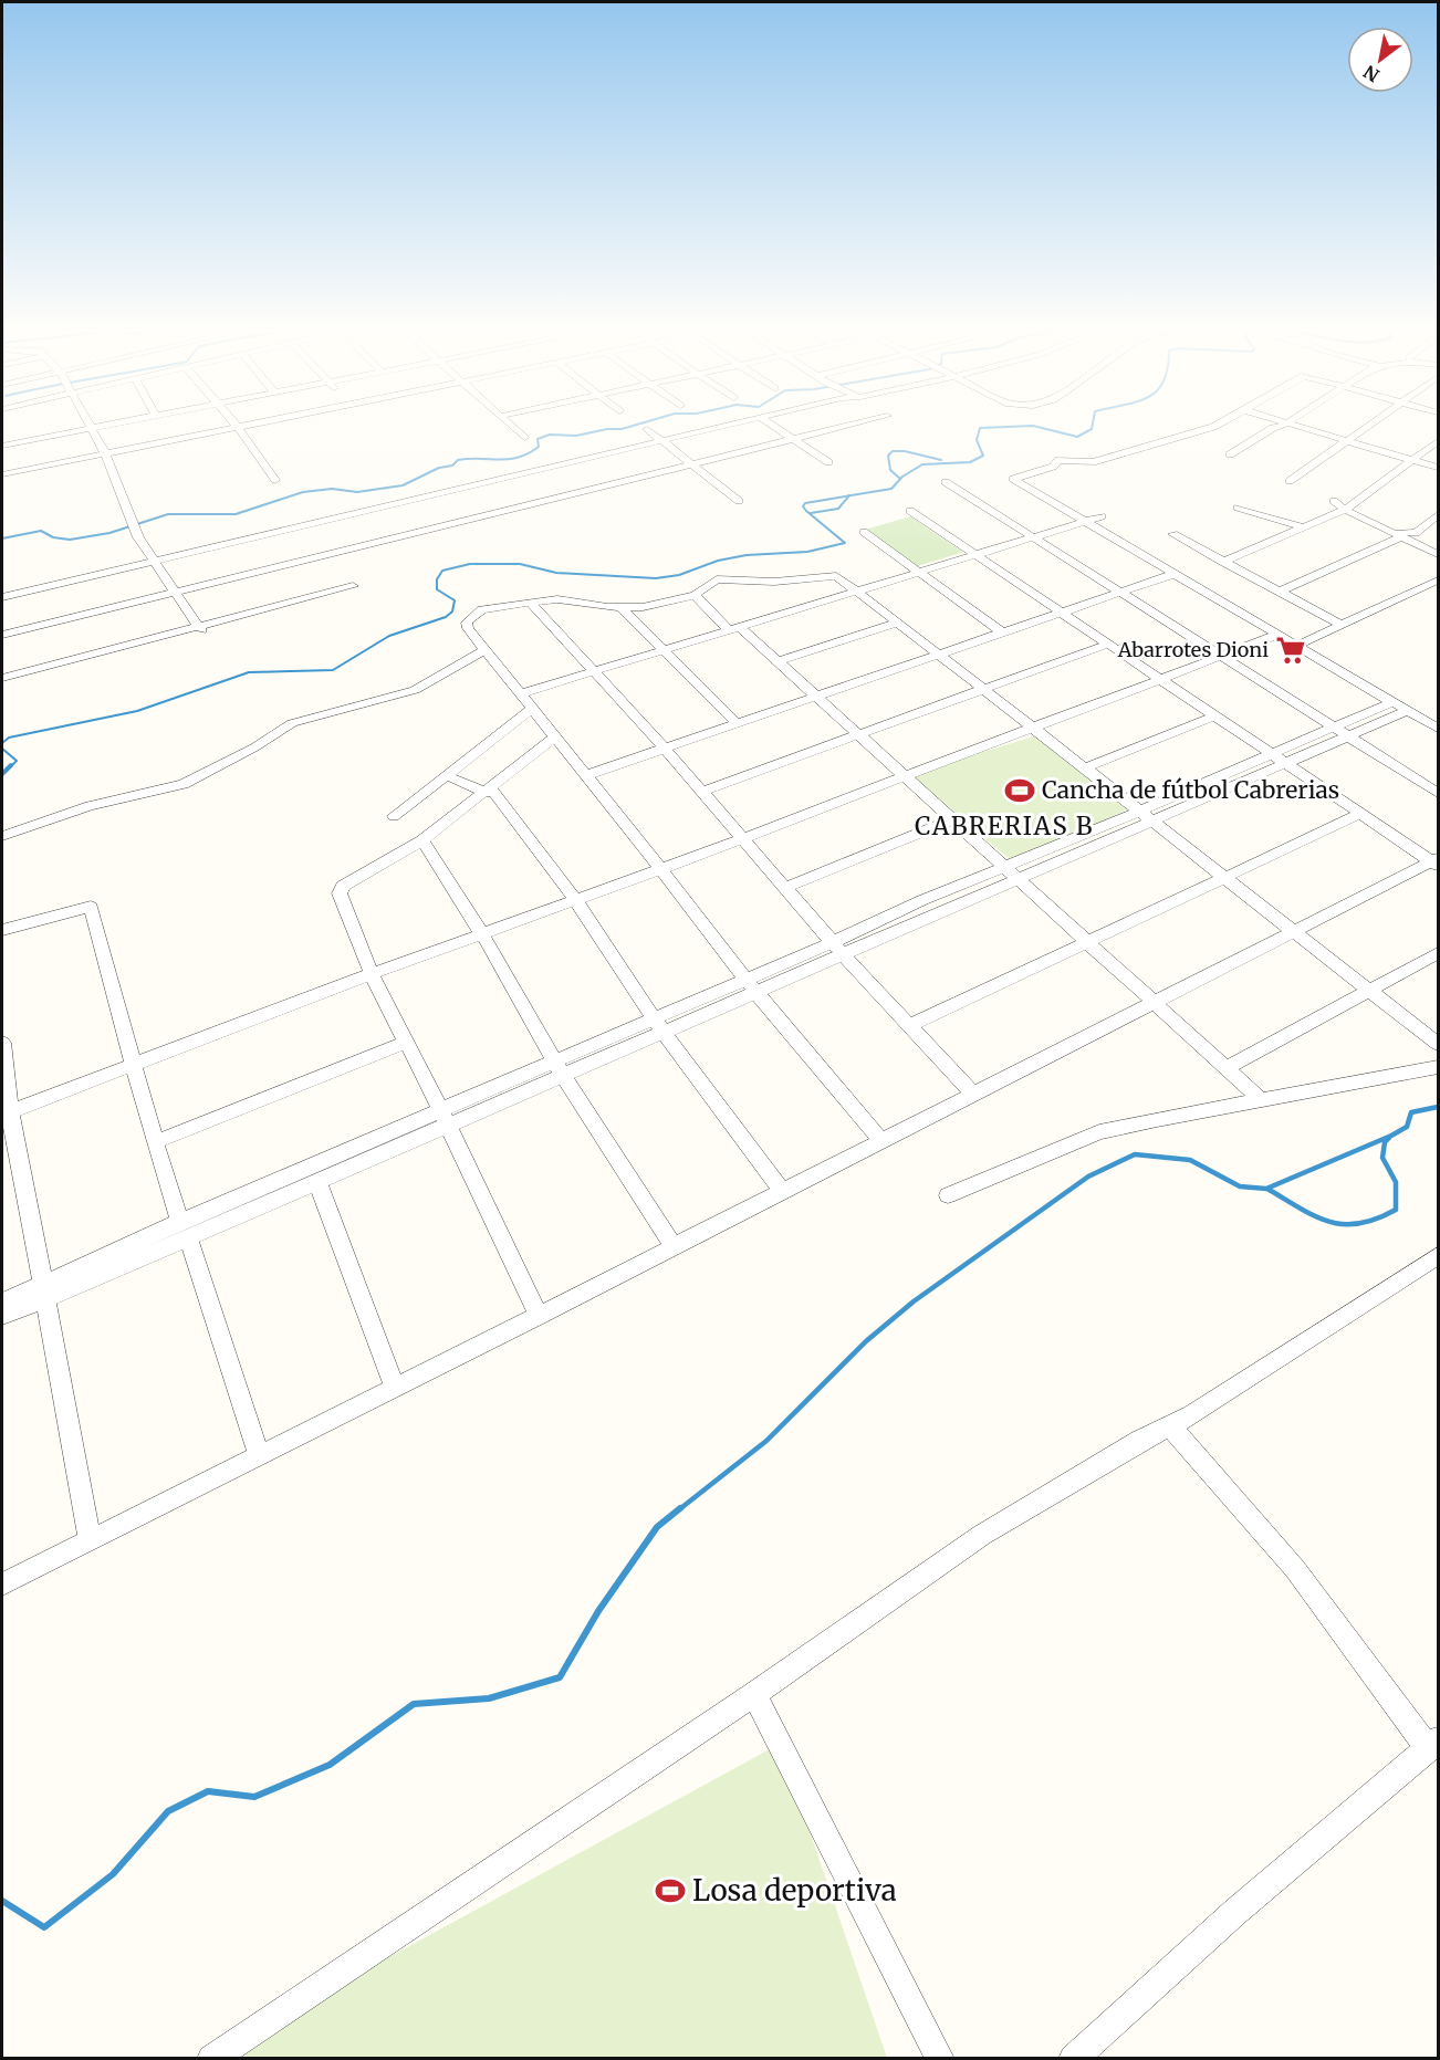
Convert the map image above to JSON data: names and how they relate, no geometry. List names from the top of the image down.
{
  "districts": ["CABRERIAS B"],
  "places": {
    "supermarket": ["Abarrotes Dioni"],
    "sports": ["Cancha de fútbol Cabrerias", "Losa deportiva"]
  },
  "north": "bottom left"
}
